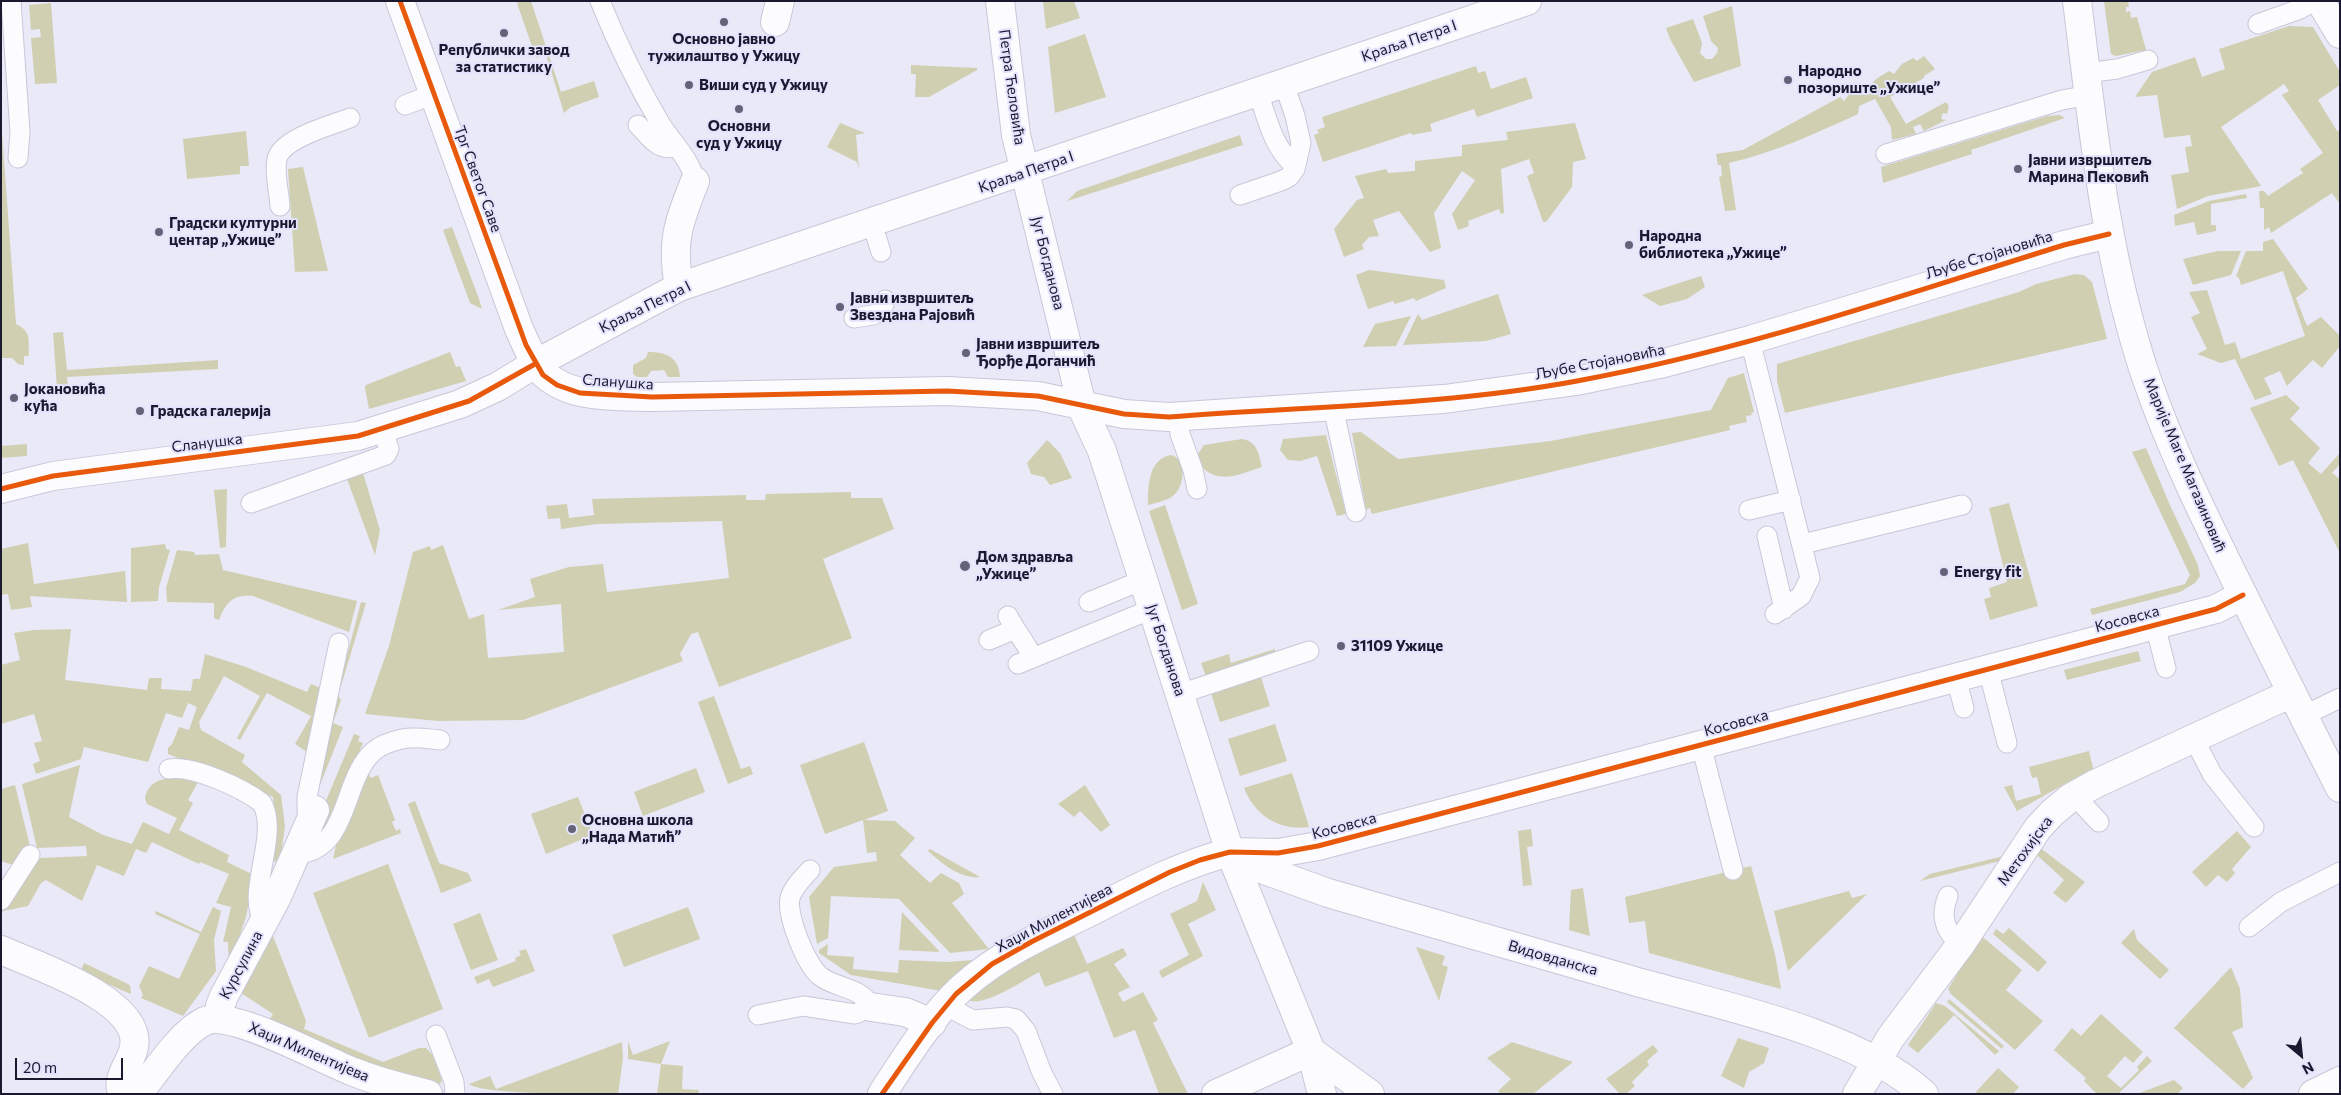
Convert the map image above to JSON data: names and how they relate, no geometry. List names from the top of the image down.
{
  "streets": {
    "street": [
      "Краља Петра I",
      "Петра Ћеловића",
      "Трг Светог Саве",
      "Љубе Стојановића",
      "Југ Богданова",
      "Сланушка",
      "Марије Маге Магазиновић",
      "Косовска",
      "Метохијска",
      "Хаџи Милентијева",
      "Видовданска",
      "Курсулина"
    ]
  },
  "crossings": [
    ["Краља Петра I", "Петра Ћеловића"],
    ["Краља Петра I", "Трг Светог Саве"],
    ["Краља Петра I", "Југ Богданова"],
    ["Краља Петра I", "Сланушка"],
    ["Петра Ћеловића", "Југ Богданова"],
    ["Трг Светог Саве", "Сланушка"],
    ["Љубе Стојановића", "Југ Богданова"],
    ["Љубе Стојановића", "Сланушка"],
    ["Љубе Стојановића", "Марије Маге Магазиновић"],
    ["Југ Богданова", "Сланушка"],
    ["Југ Богданова", "Косовска"],
    ["Југ Богданова", "Хаџи Милентијева"],
    ["Југ Богданова", "Видовданска"],
    ["Марије Маге Магазиновић", "Косовска"],
    ["Марије Маге Магазиновић", "Метохијска"],
    ["Косовска", "Хаџи Милентијева"],
    ["Косовска", "Видовданска"],
    ["Метохијска", "Видовданска"],
    ["Хаџи Милентијева", "Видовданска"],
    ["Хаџи Милентијева", "Курсулина"]
  ],
  "places": [
    "Основно јавно тужилаштво у Ужицу",
    "Републички завод за статистику",
    "Народно позориште „Ужице”",
    "Виши суд у Ужицу",
    "Основни суд у Ужицу",
    "Јавни извршитељ Марина Пековић",
    "Градски културни центар „Ужице”",
    "Народна библиотека „Ужице”",
    "Јавни извршитељ Звездана Рајовић",
    "Јавни извршитељ Ђорђе Доганчић",
    "Јокановића кућа",
    "Градска галерија",
    "Дом здравља „Ужице”",
    "Energy fit",
    "31109 Ужице",
    "Основна школа „Нада Матић”"
  ],
  "scale_bar": "20 m",
  "north": "bottom right"
}
